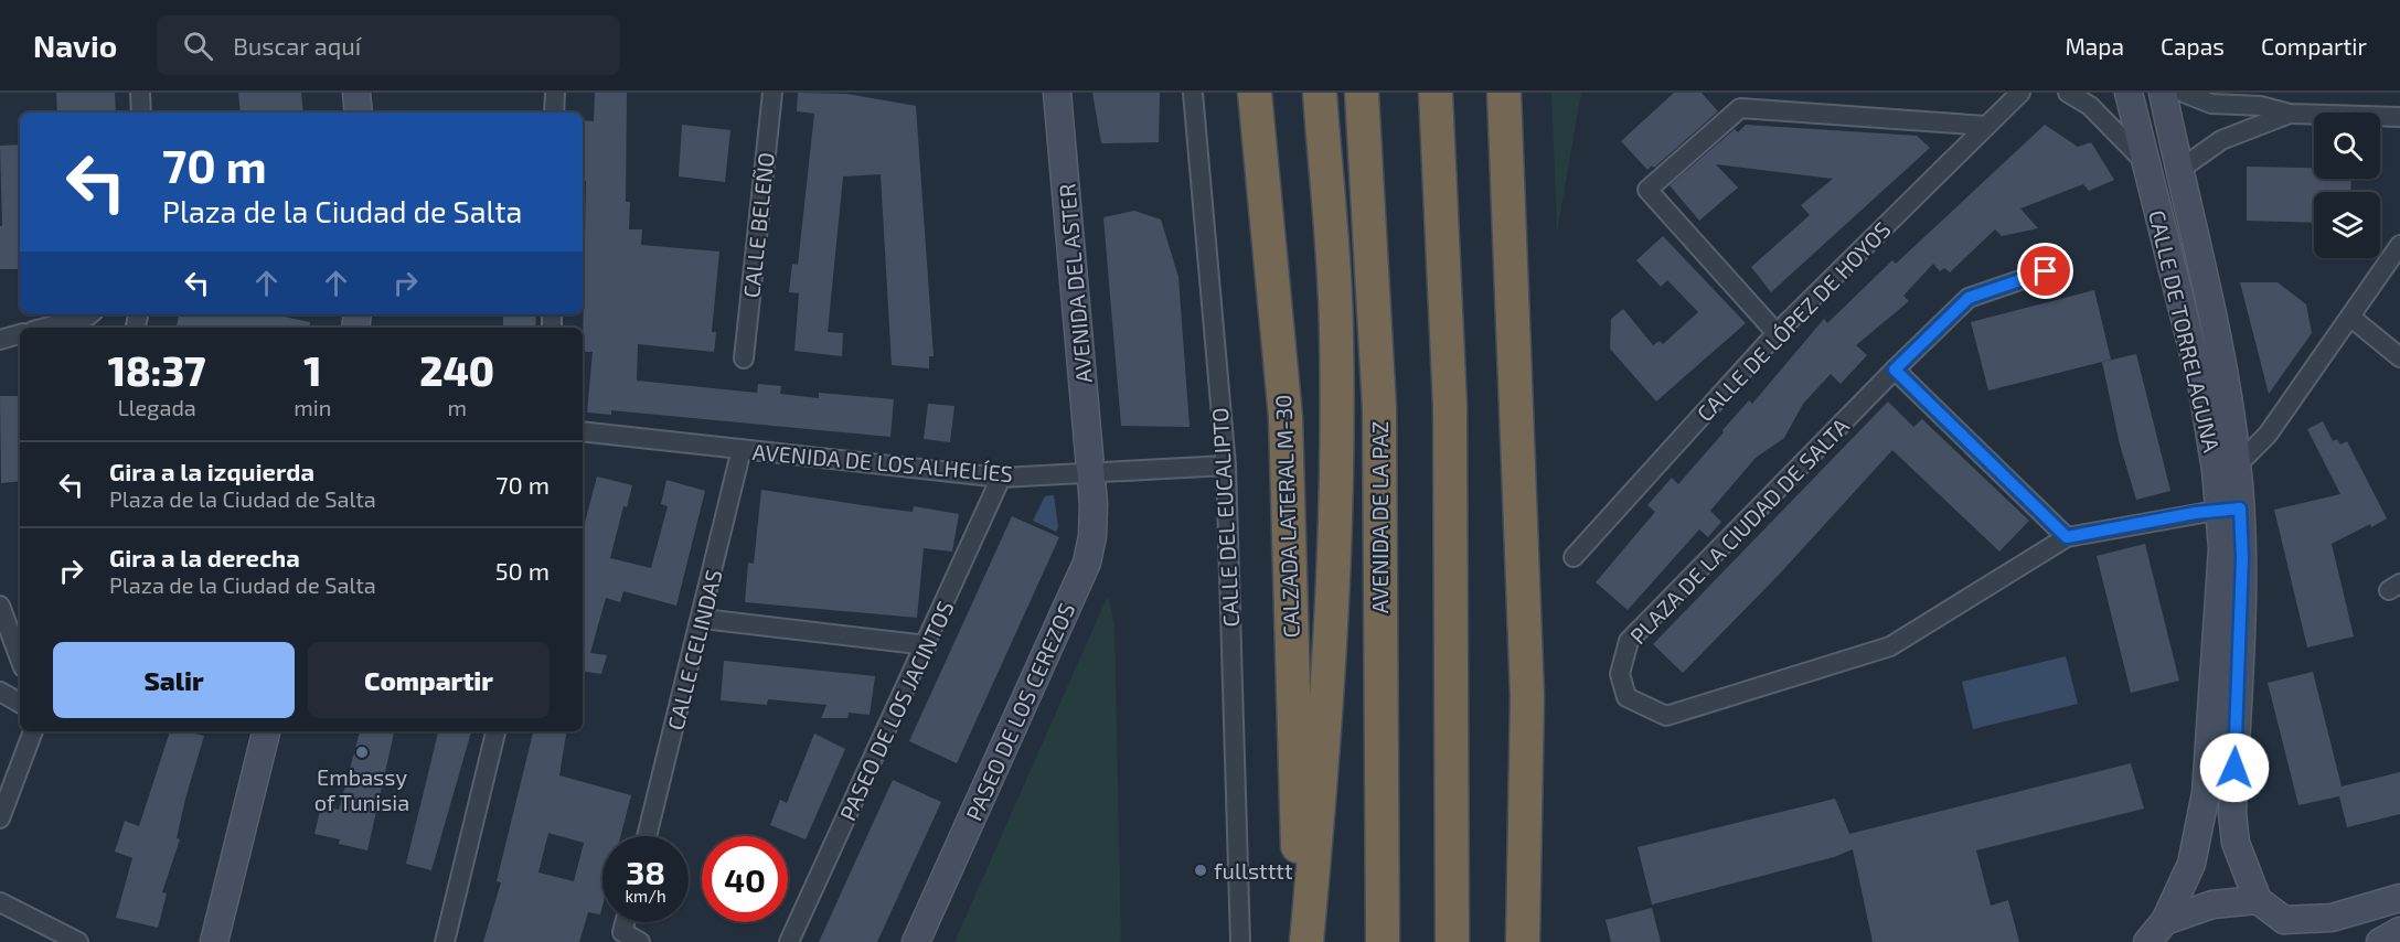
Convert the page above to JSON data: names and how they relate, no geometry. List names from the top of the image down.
{
  "streets": {
    "highway": ["CALZADA LATERAL M-30", "AVENIDA DE LA PAZ"],
    "street": [
      "CALLE BELEÑO",
      "AVENIDA DEL ASTER",
      "CALLE DE LÓPEZ DE HOYOS",
      "CALLE DE TORRELAGUNA",
      "AVENIDA DE LOS ALHELÍES",
      "CALLE DEL EUCALIPTO",
      "PLAZA DE LA CIUDAD DE SALTA",
      "CALLE CELINDAS",
      "PASEO DE LOS JACINTOS",
      "PASEO DE LOS CEREZOS"
    ]
  },
  "crossings": [
    ["AVENIDA DEL ASTER", "AVENIDA DE LOS ALHELÍES"],
    ["AVENIDA DEL ASTER", "PASEO DE LOS CEREZOS"],
    ["CALLE DE TORRELAGUNA", "PLAZA DE LA CIUDAD DE SALTA"],
    ["AVENIDA DE LOS ALHELÍES", "CALLE DEL EUCALIPTO"],
    ["AVENIDA DE LOS ALHELÍES", "CALLE CELINDAS"],
    ["AVENIDA DE LOS ALHELÍES", "PASEO DE LOS JACINTOS"],
    ["AVENIDA DE LOS ALHELÍES", "PASEO DE LOS CEREZOS"]
  ],
  "places": ["Embassy of Tunisia", "fullstttt"],
  "page": {
    "header": "Navio",
    "search": "Buscar aquí",
    "nav": ["Mapa", "Capas", "Compartir"],
    "turn": ["70 m", "Plaza de la Ciudad de Salta"],
    "eta": [
      "18:37",
      "Llegada",
      "1",
      "min",
      "240",
      "m"
    ],
    "list": [
      {
        "name": "Gira a la izquierda",
        "note": "Plaza de la Ciudad de Salta",
        "value": "70 m"
      },
      {
        "name": "Gira a la derecha",
        "note": "Plaza de la Ciudad de Salta",
        "value": "50 m"
      }
    ],
    "buttons": ["Salir", "Compartir"],
    "speed": "38 km/h",
    "limit": "40"
  }
}
